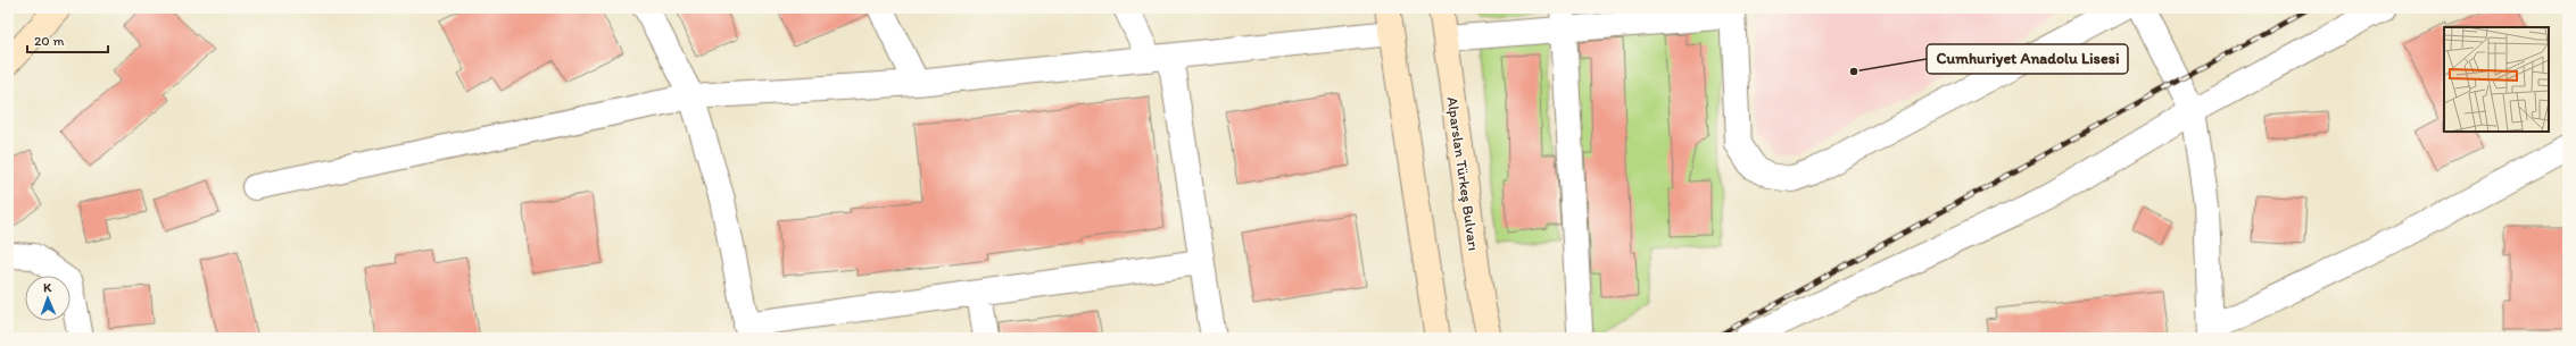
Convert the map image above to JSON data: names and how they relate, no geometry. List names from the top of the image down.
{
  "streets": {
    "main road": ["Alparslan Türkeş Bulvarı"]
  },
  "places": ["Cumhuriyet Anadolu Lisesi"],
  "scale_bar": "20 m",
  "north": "top"
}
